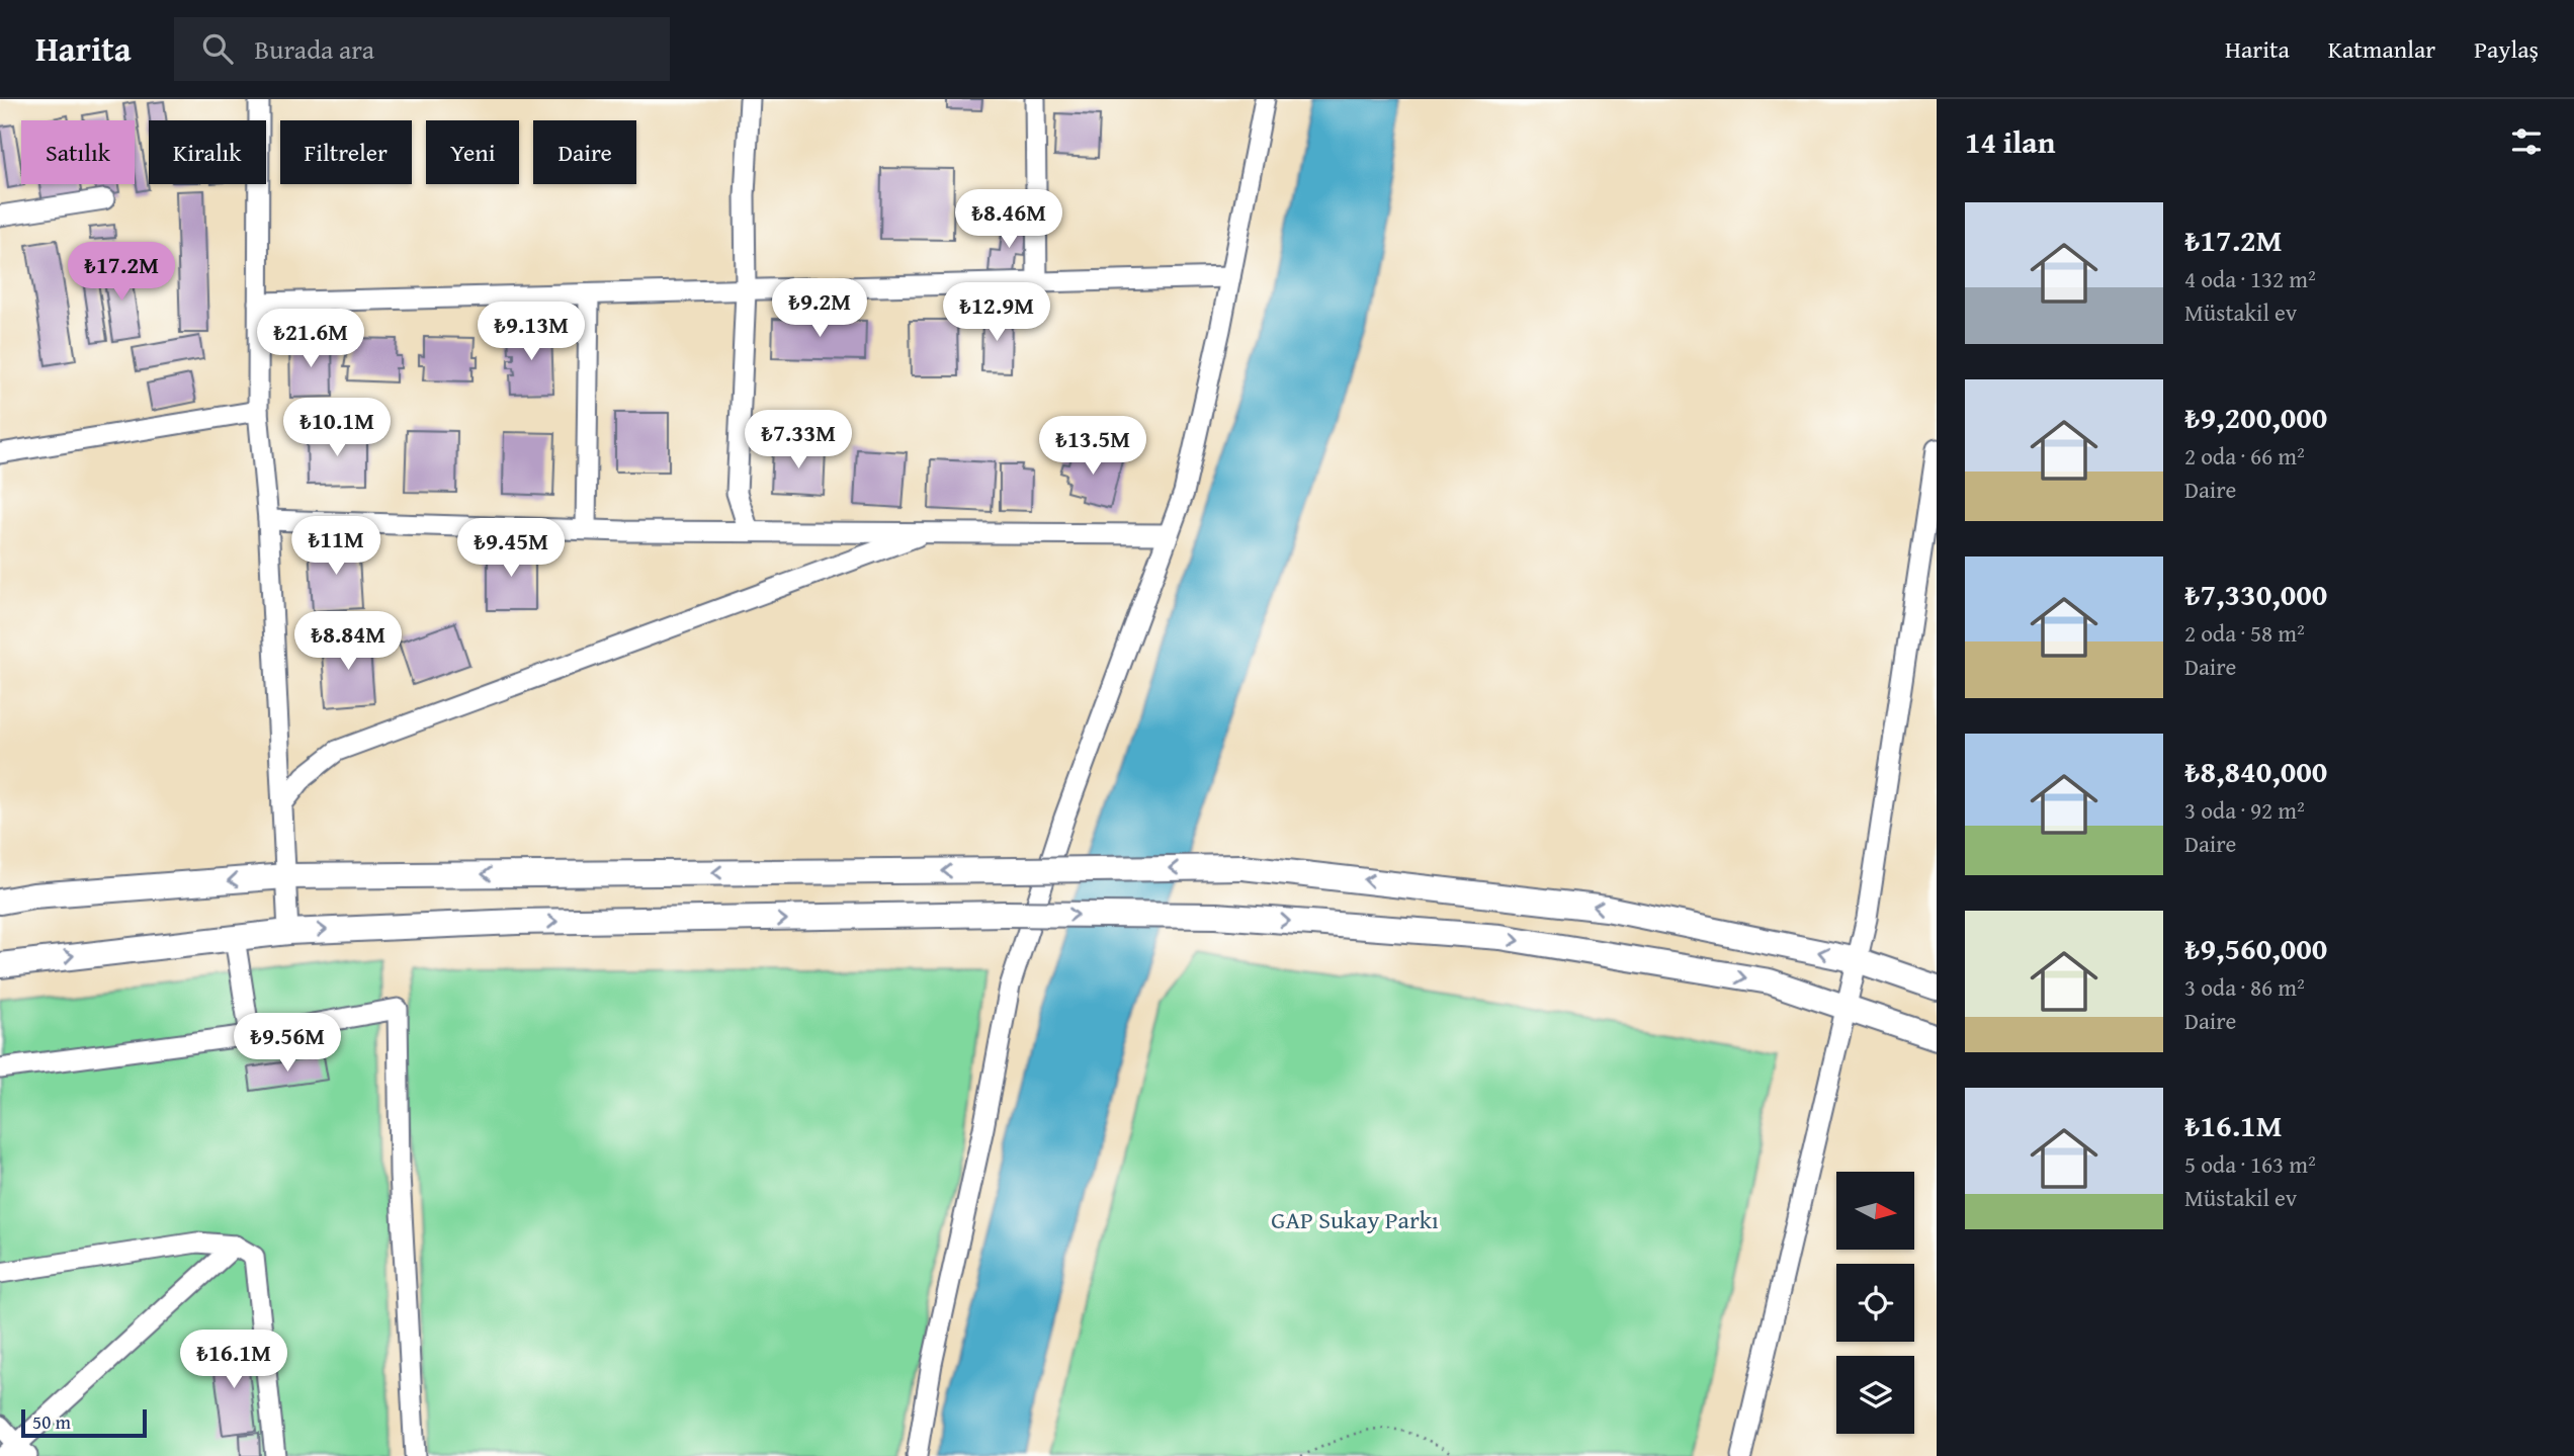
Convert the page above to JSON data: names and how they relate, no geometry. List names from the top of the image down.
{
  "parks": ["GAP Sukay Parkı"],
  "scale_bar": "50 m",
  "north": "right",
  "page": {
    "header": "Harita",
    "search": "Burada ara",
    "nav": ["Harita", "Katmanlar", "Paylaş"],
    "heading": "14 ilan",
    "chip": [
      "Satılık",
      "Kiralık",
      "Filtreler",
      "Yeni",
      "Daire"
    ],
    "list": [
      {
        "name": "₺17.2M",
        "note": "4 oda · 132 m² · Müstakil ev"
      },
      {
        "name": "₺9,200,000",
        "note": "2 oda · 66 m² · Daire"
      },
      {
        "name": "₺7,330,000",
        "note": "2 oda · 58 m² · Daire"
      },
      {
        "name": "₺8,840,000",
        "note": "3 oda · 92 m² · Daire"
      },
      {
        "name": "₺9,560,000",
        "note": "3 oda · 86 m² · Daire"
      },
      {
        "name": "₺16.1M",
        "note": "5 oda · 163 m² · Müstakil ev"
      }
    ],
    "price": [
      "₺8.46M",
      "₺17.2M",
      "₺9.2M",
      "₺12.9M",
      "₺9.13M",
      "₺21.6M",
      "₺10.1M",
      "₺7.33M",
      "₺13.5M",
      "₺11M",
      "₺9.45M",
      "₺8.84M",
      "₺9.56M",
      "₺16.1M"
    ],
    "scale": "50 m"
  }
}
